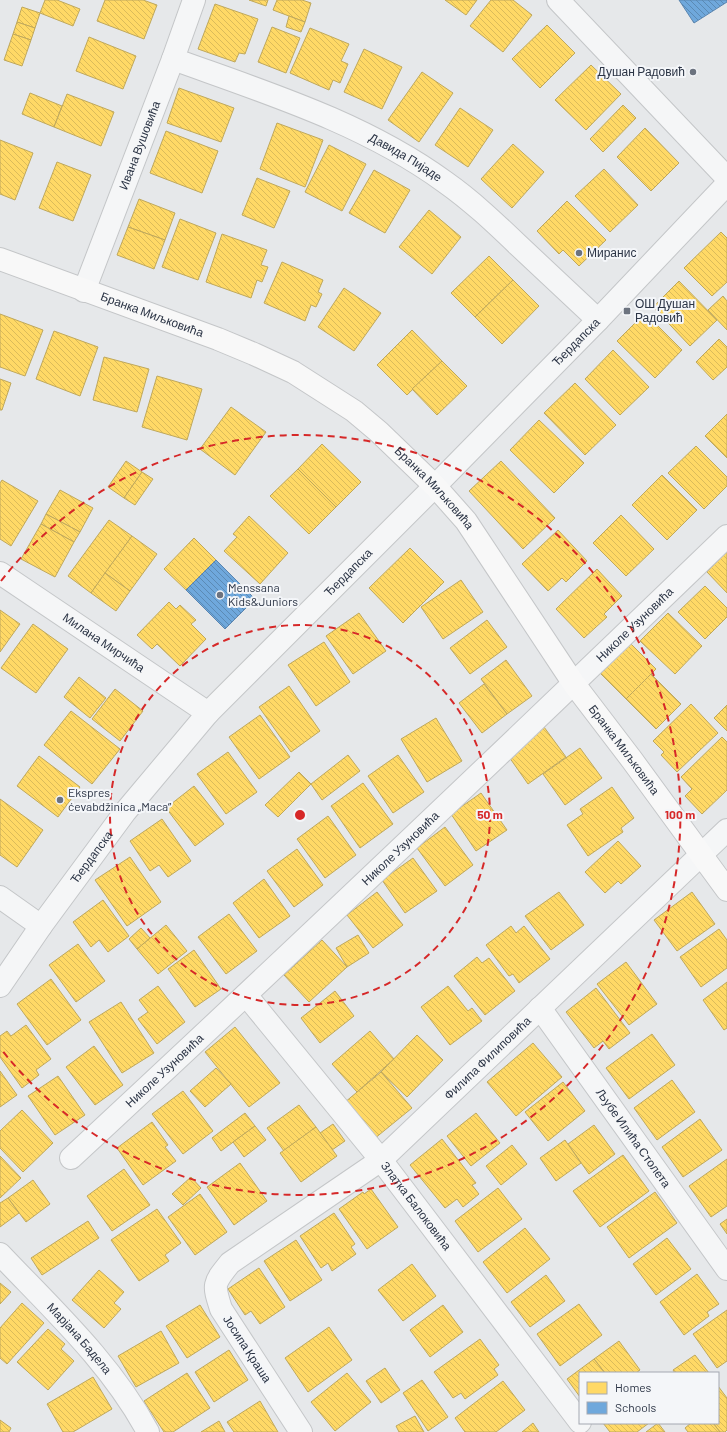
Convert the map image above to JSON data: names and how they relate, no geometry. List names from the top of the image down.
{
  "streets": {
    "street": [
      "Ивана Вушовића",
      "Давида Пијаде",
      "Бранка Миљковића",
      "Ђердапска",
      "Николе Узуновића",
      "Милана Мирчића",
      "Филипа Филиповића",
      "Љубе Илића Столета",
      "Златка Балоковића",
      "Марјана Бадела",
      "Јосипа Краша"
    ]
  },
  "crossings": [
    ["Ивана Вушовића", "Давида Пијаде"],
    ["Ивана Вушовића", "Бранка Миљковића"],
    ["Давида Пијаде", "Ђердапска"],
    ["Бранка Миљковића", "Ђердапска"],
    ["Бранка Миљковића", "Николе Узуновића"],
    ["Бранка Миљковића", "Филипа Филиповића"],
    ["Ђердапска", "Милана Мирчића"],
    ["Николе Узуновића", "Златка Балоковића"],
    ["Филипа Филиповића", "Љубе Илића Столета"],
    ["Филипа Филиповића", "Златка Балоковића"],
    ["Филипа Филиповића", "Јосипа Краша"]
  ],
  "places": {
    "other": [
      "Душан Радовић",
      "Миранис",
      "Menssana Kids&Juniors",
      "Ekspres ćevabdžinica „Maca”"
    ],
    "transit": ["ОШ Душан Радовић"]
  },
  "legend": ["Homes", "Schools"],
  "rings": ["50 m", "100 m"]
}
